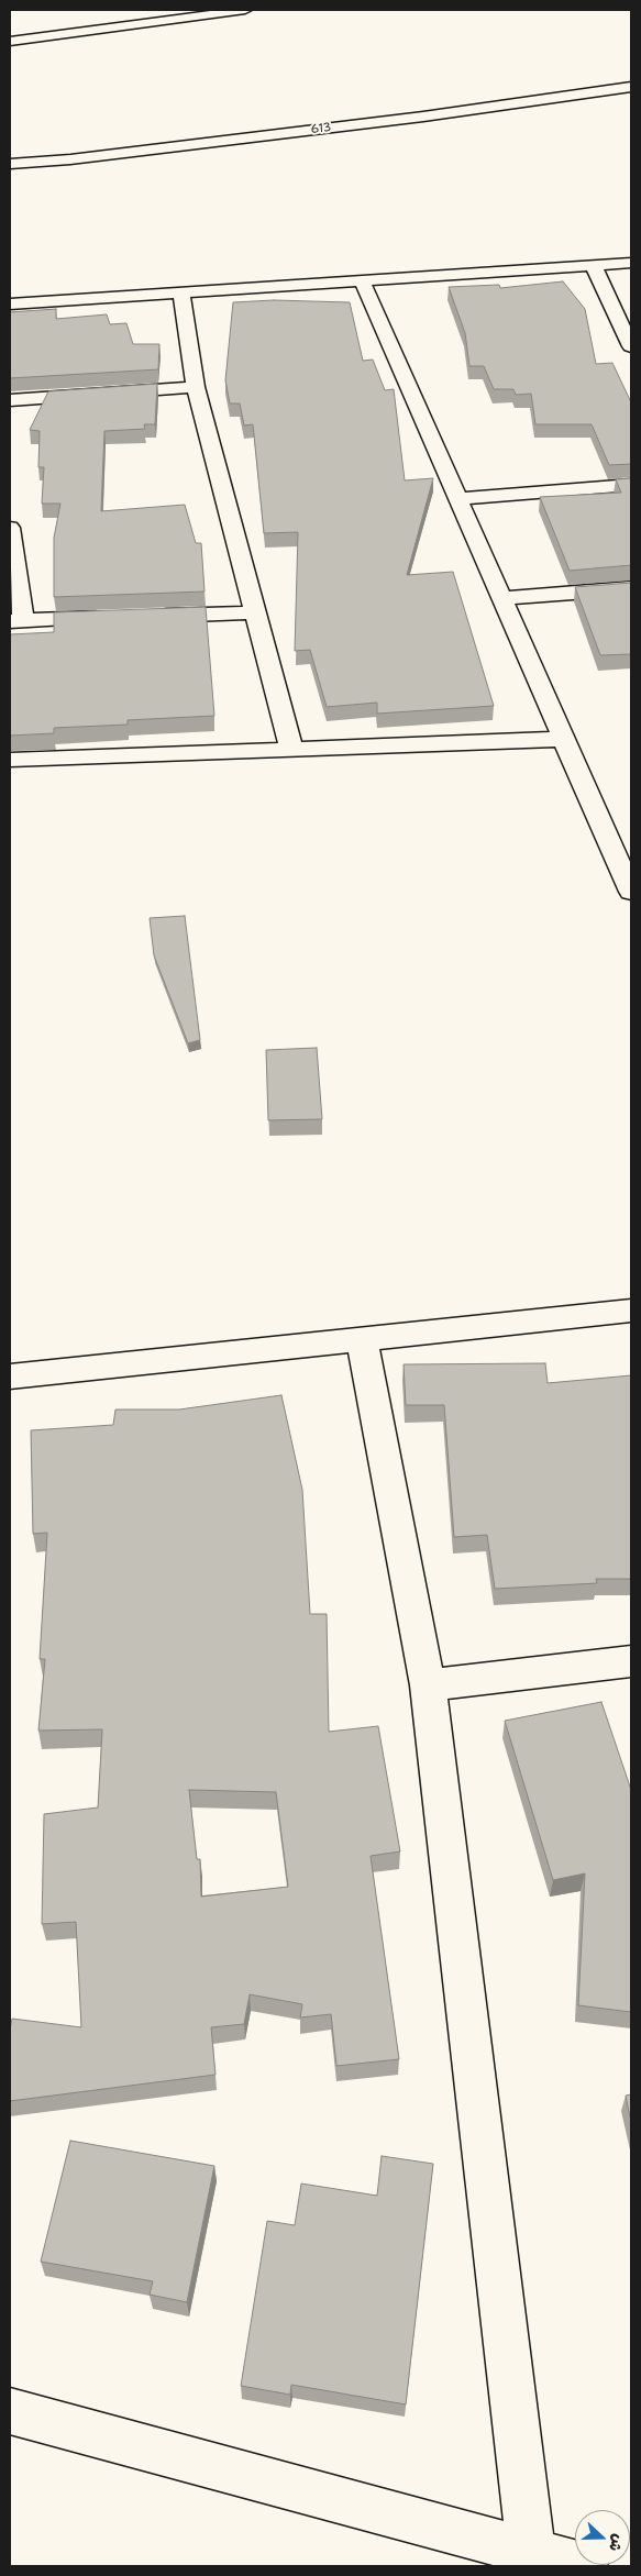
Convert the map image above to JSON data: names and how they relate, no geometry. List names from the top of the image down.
{
  "streets": {
    "main road": ["613"]
  },
  "north": "right"
}
